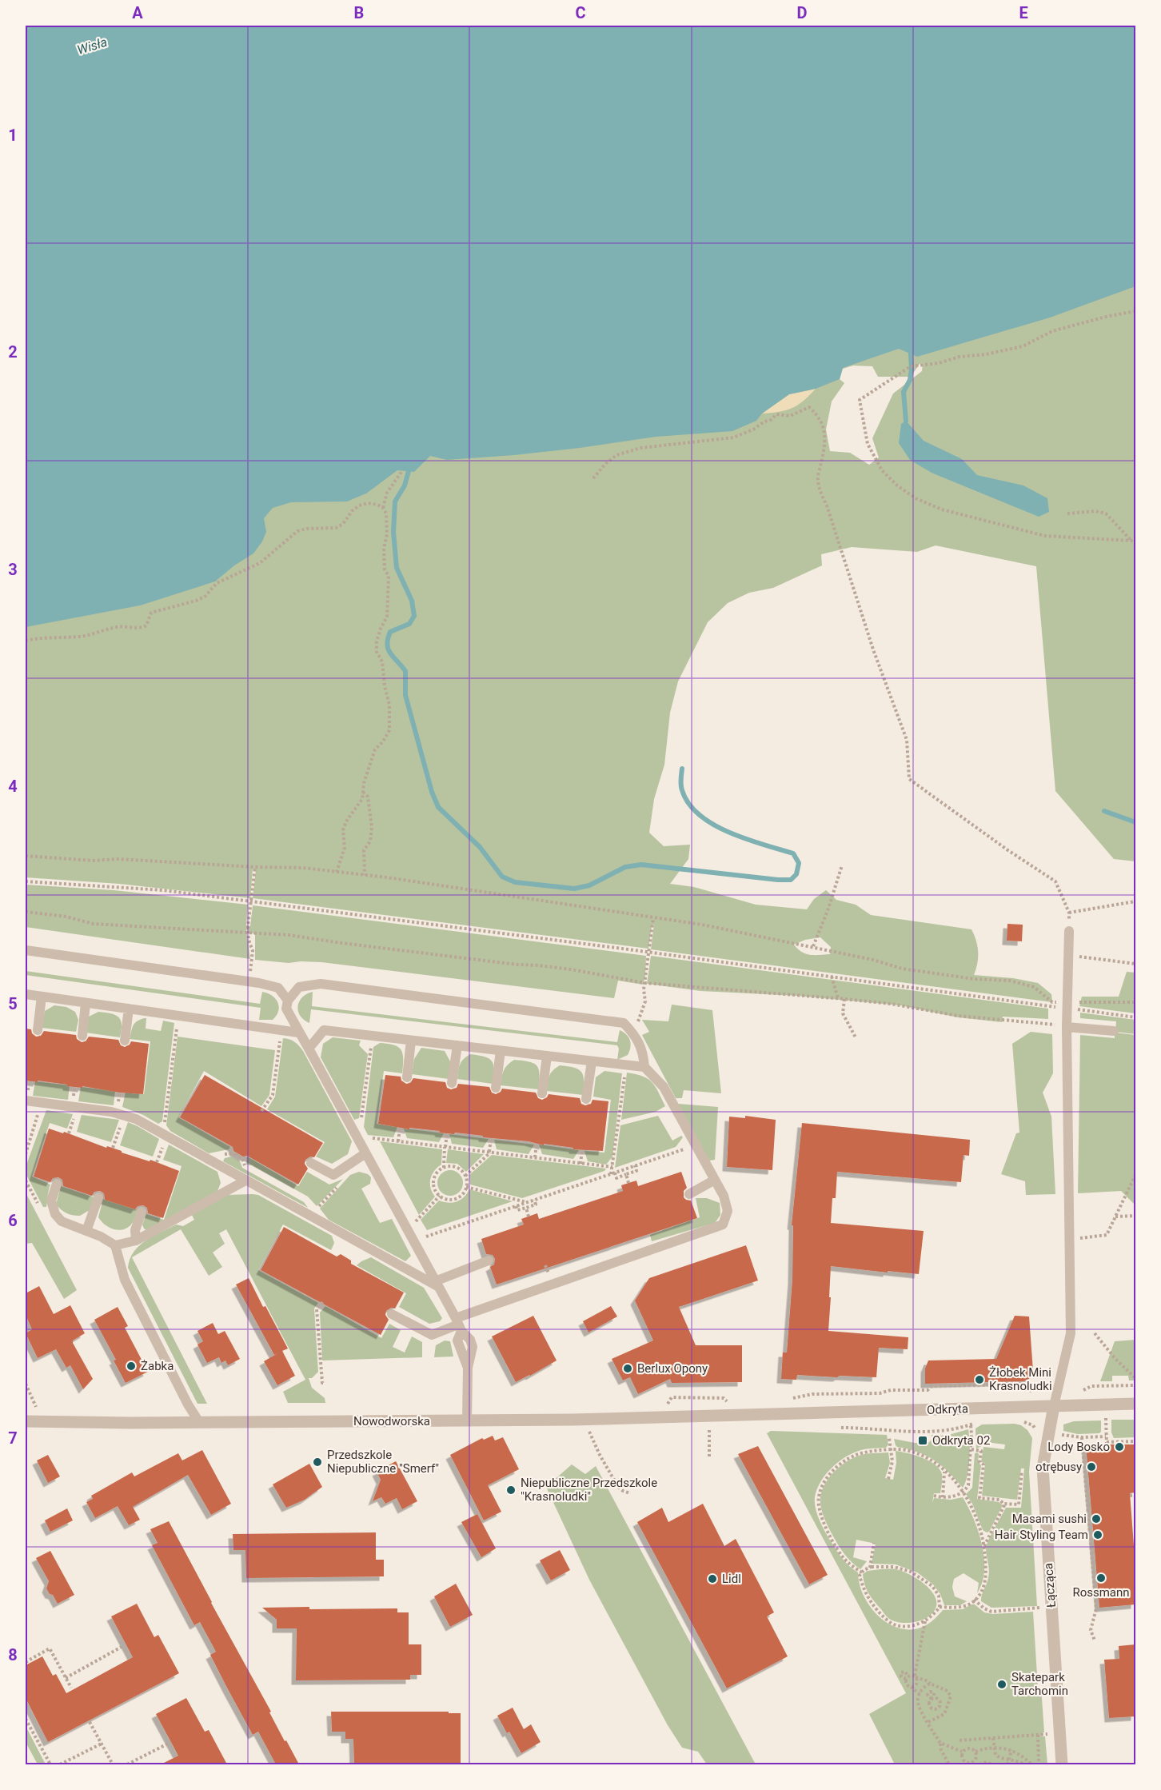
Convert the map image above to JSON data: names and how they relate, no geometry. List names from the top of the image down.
{
  "streets": {
    "street": ["Odkryta", "Nowodworska", "Łącząca"]
  },
  "crossings": [
    ["Odkryta", "Nowodworska"],
    ["Odkryta", "Łącząca"]
  ],
  "water": ["Wisła"],
  "places": {
    "other": [
      "Żabka",
      "Berlux Opony",
      "Żłobek Mini Krasnoludki",
      "Lody Bosko",
      "Przedszkole Niepubliczne \"Smerf\"",
      "otrębusy",
      "Niepubliczne Przedszkole \"Krasnoludki\"",
      "Masami sushi",
      "Hair Styling Team",
      "Rossmann",
      "Lidl",
      "Skatepark Tarchomin"
    ],
    "transit": ["Odkryta 02"]
  },
  "grid": {
    "columns": [
      "A",
      "B",
      "C",
      "D",
      "E"
    ],
    "rows": [
      "1",
      "2",
      "3",
      "4",
      "5",
      "6",
      "7",
      "8"
    ]
  }
}
